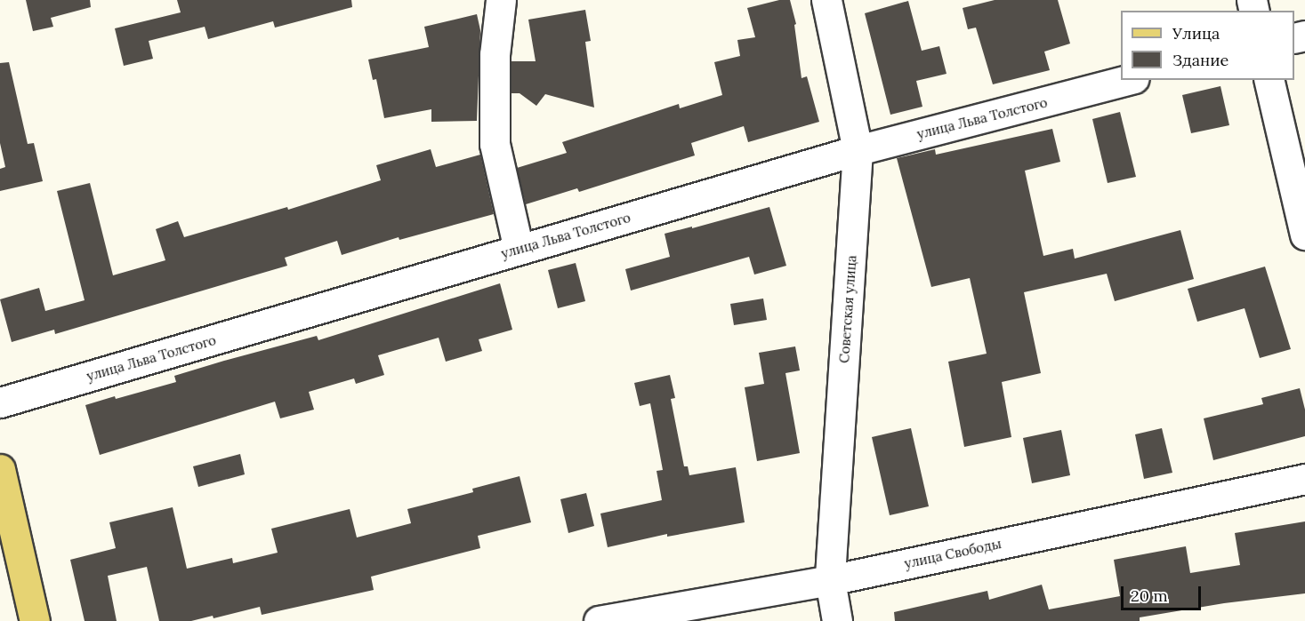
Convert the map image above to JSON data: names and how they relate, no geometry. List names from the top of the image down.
{
  "streets": {
    "street": ["улица Льва Толстого", "Советская улица", "улица Свободы"]
  },
  "crossings": [
    ["улица Льва Толстого", "Советская улица"],
    ["Советская улица", "улица Свободы"]
  ],
  "legend": ["Улица", "Здание"],
  "scale_bar": "20 m"
}
